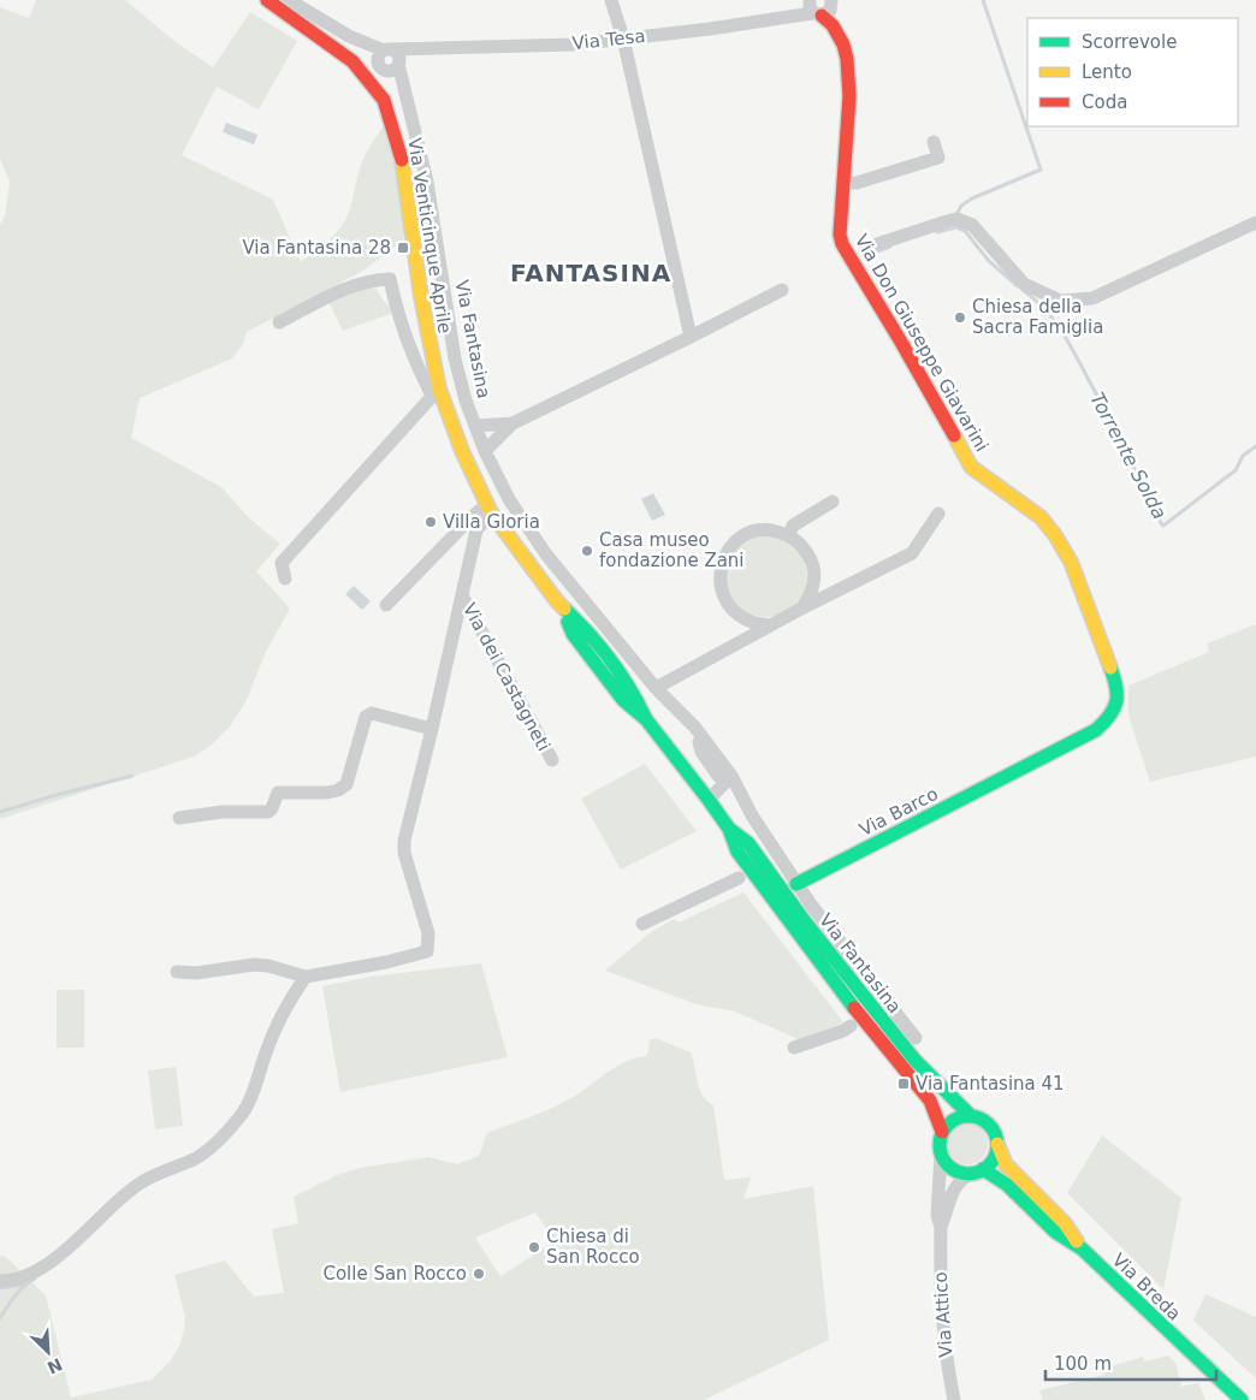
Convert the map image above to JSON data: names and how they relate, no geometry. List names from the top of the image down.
{
  "streets": {
    "street": [
      "Via Tesa",
      "Via Venticinque Aprile",
      "Via Fantasina",
      "Via Don Giuseppe Giavarini",
      "Via dei Castagneti",
      "Via Barco",
      "Via Breda",
      "Via Attico"
    ]
  },
  "crossings": [
    ["Via Tesa", "Via Fantasina"],
    ["Via Tesa", "Via Don Giuseppe Giavarini"],
    ["Via Venticinque Aprile", "Via Fantasina"],
    ["Via Fantasina", "Via dei Castagneti"],
    ["Via Fantasina", "Via Breda"],
    ["Via Fantasina", "Via Attico"],
    ["Via Don Giuseppe Giavarini", "Via Barco"],
    ["Via Breda", "Via Attico"]
  ],
  "districts": ["FANTASINA"],
  "water": ["Torrente Solda"],
  "places": {
    "transit": ["Via Fantasina 28", "Via Fantasina 41"],
    "other": [
      "Chiesa della Sacra Famiglia",
      "Villa Gloria",
      "Casa museo fondazione Zani",
      "Chiesa di San Rocco",
      "Colle San Rocco"
    ]
  },
  "legend": ["Scorrevole", "Lento", "Coda"],
  "scale_bar": "100 m",
  "north": "bottom right"
}
